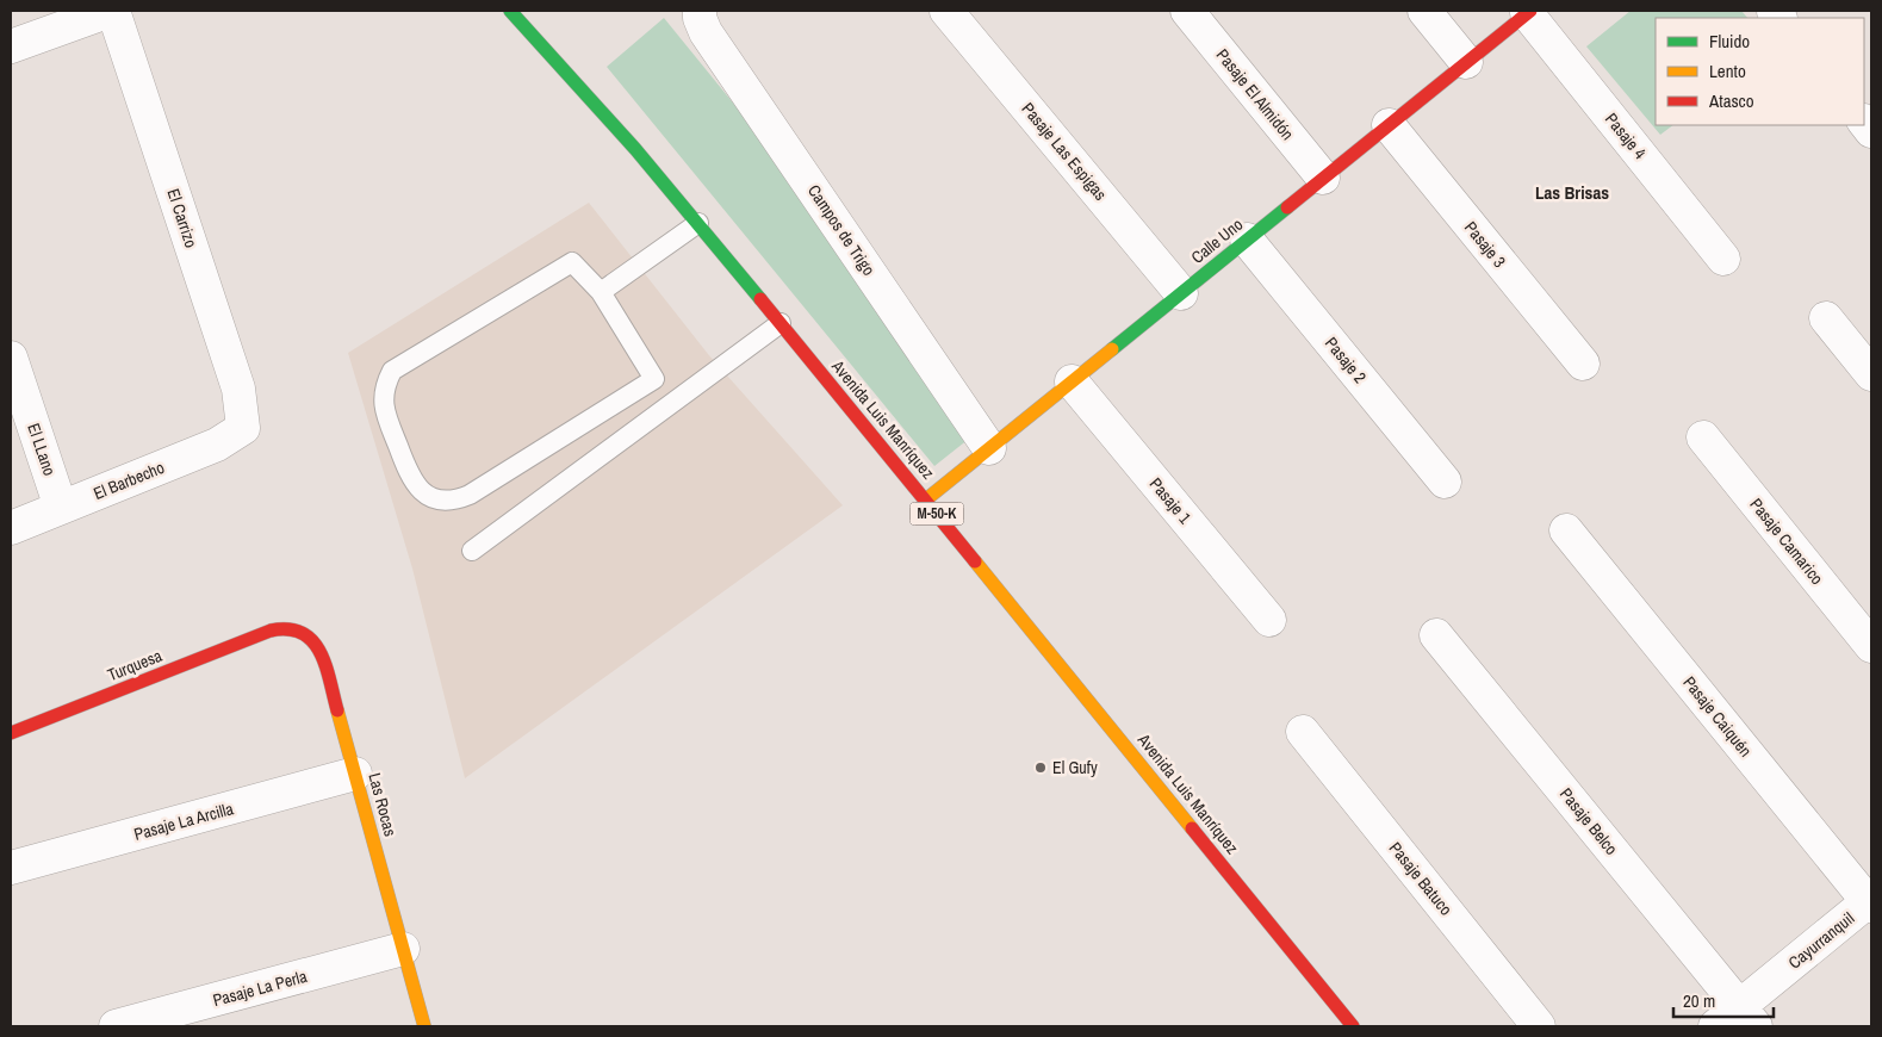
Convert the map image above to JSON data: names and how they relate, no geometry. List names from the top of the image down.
{
  "streets": {
    "street": [
      "Pasaje El Almidón",
      "Pasaje 4",
      "Pasaje Las Espigas",
      "El Carrizo",
      "Campos de Trigo",
      "Calle Uno",
      "Pasaje 3",
      "Pasaje 2",
      "Avenida Luis Manríquez",
      "El LLano",
      "El Barbecho",
      "Pasaje 1",
      "M-50-K",
      "Pasaje Camarico",
      "Turquesa",
      "Pasaje Caiquén",
      "Las Rocas",
      "Pasaje La Arcilla",
      "Pasaje Belco",
      "Pasaje Batuco",
      "Cayurranquil",
      "Pasaje La Perla"
    ]
  },
  "crossings": [
    ["Pasaje El Almidón", "Calle Uno"],
    ["Pasaje 4", "Calle Uno"],
    ["Pasaje Las Espigas", "Calle Uno"],
    ["El Carrizo", "El Barbecho"],
    ["Campos de Trigo", "Calle Uno"],
    ["Calle Uno", "Pasaje 3"],
    ["Calle Uno", "Pasaje 2"],
    ["Calle Uno", "Avenida Luis Manríquez"],
    ["Calle Uno", "Pasaje 1"],
    ["El LLano", "El Barbecho"],
    ["Turquesa", "Las Rocas"],
    ["Pasaje Caiquén", "Cayurranquil"],
    ["Las Rocas", "Pasaje La Arcilla"],
    ["Las Rocas", "Pasaje La Perla"],
    ["Pasaje Belco", "Cayurranquil"]
  ],
  "districts": ["Las Brisas"],
  "places": ["El Gufy"],
  "legend": ["Fluido", "Lento", "Atasco"],
  "scale_bar": "20 m"
}
